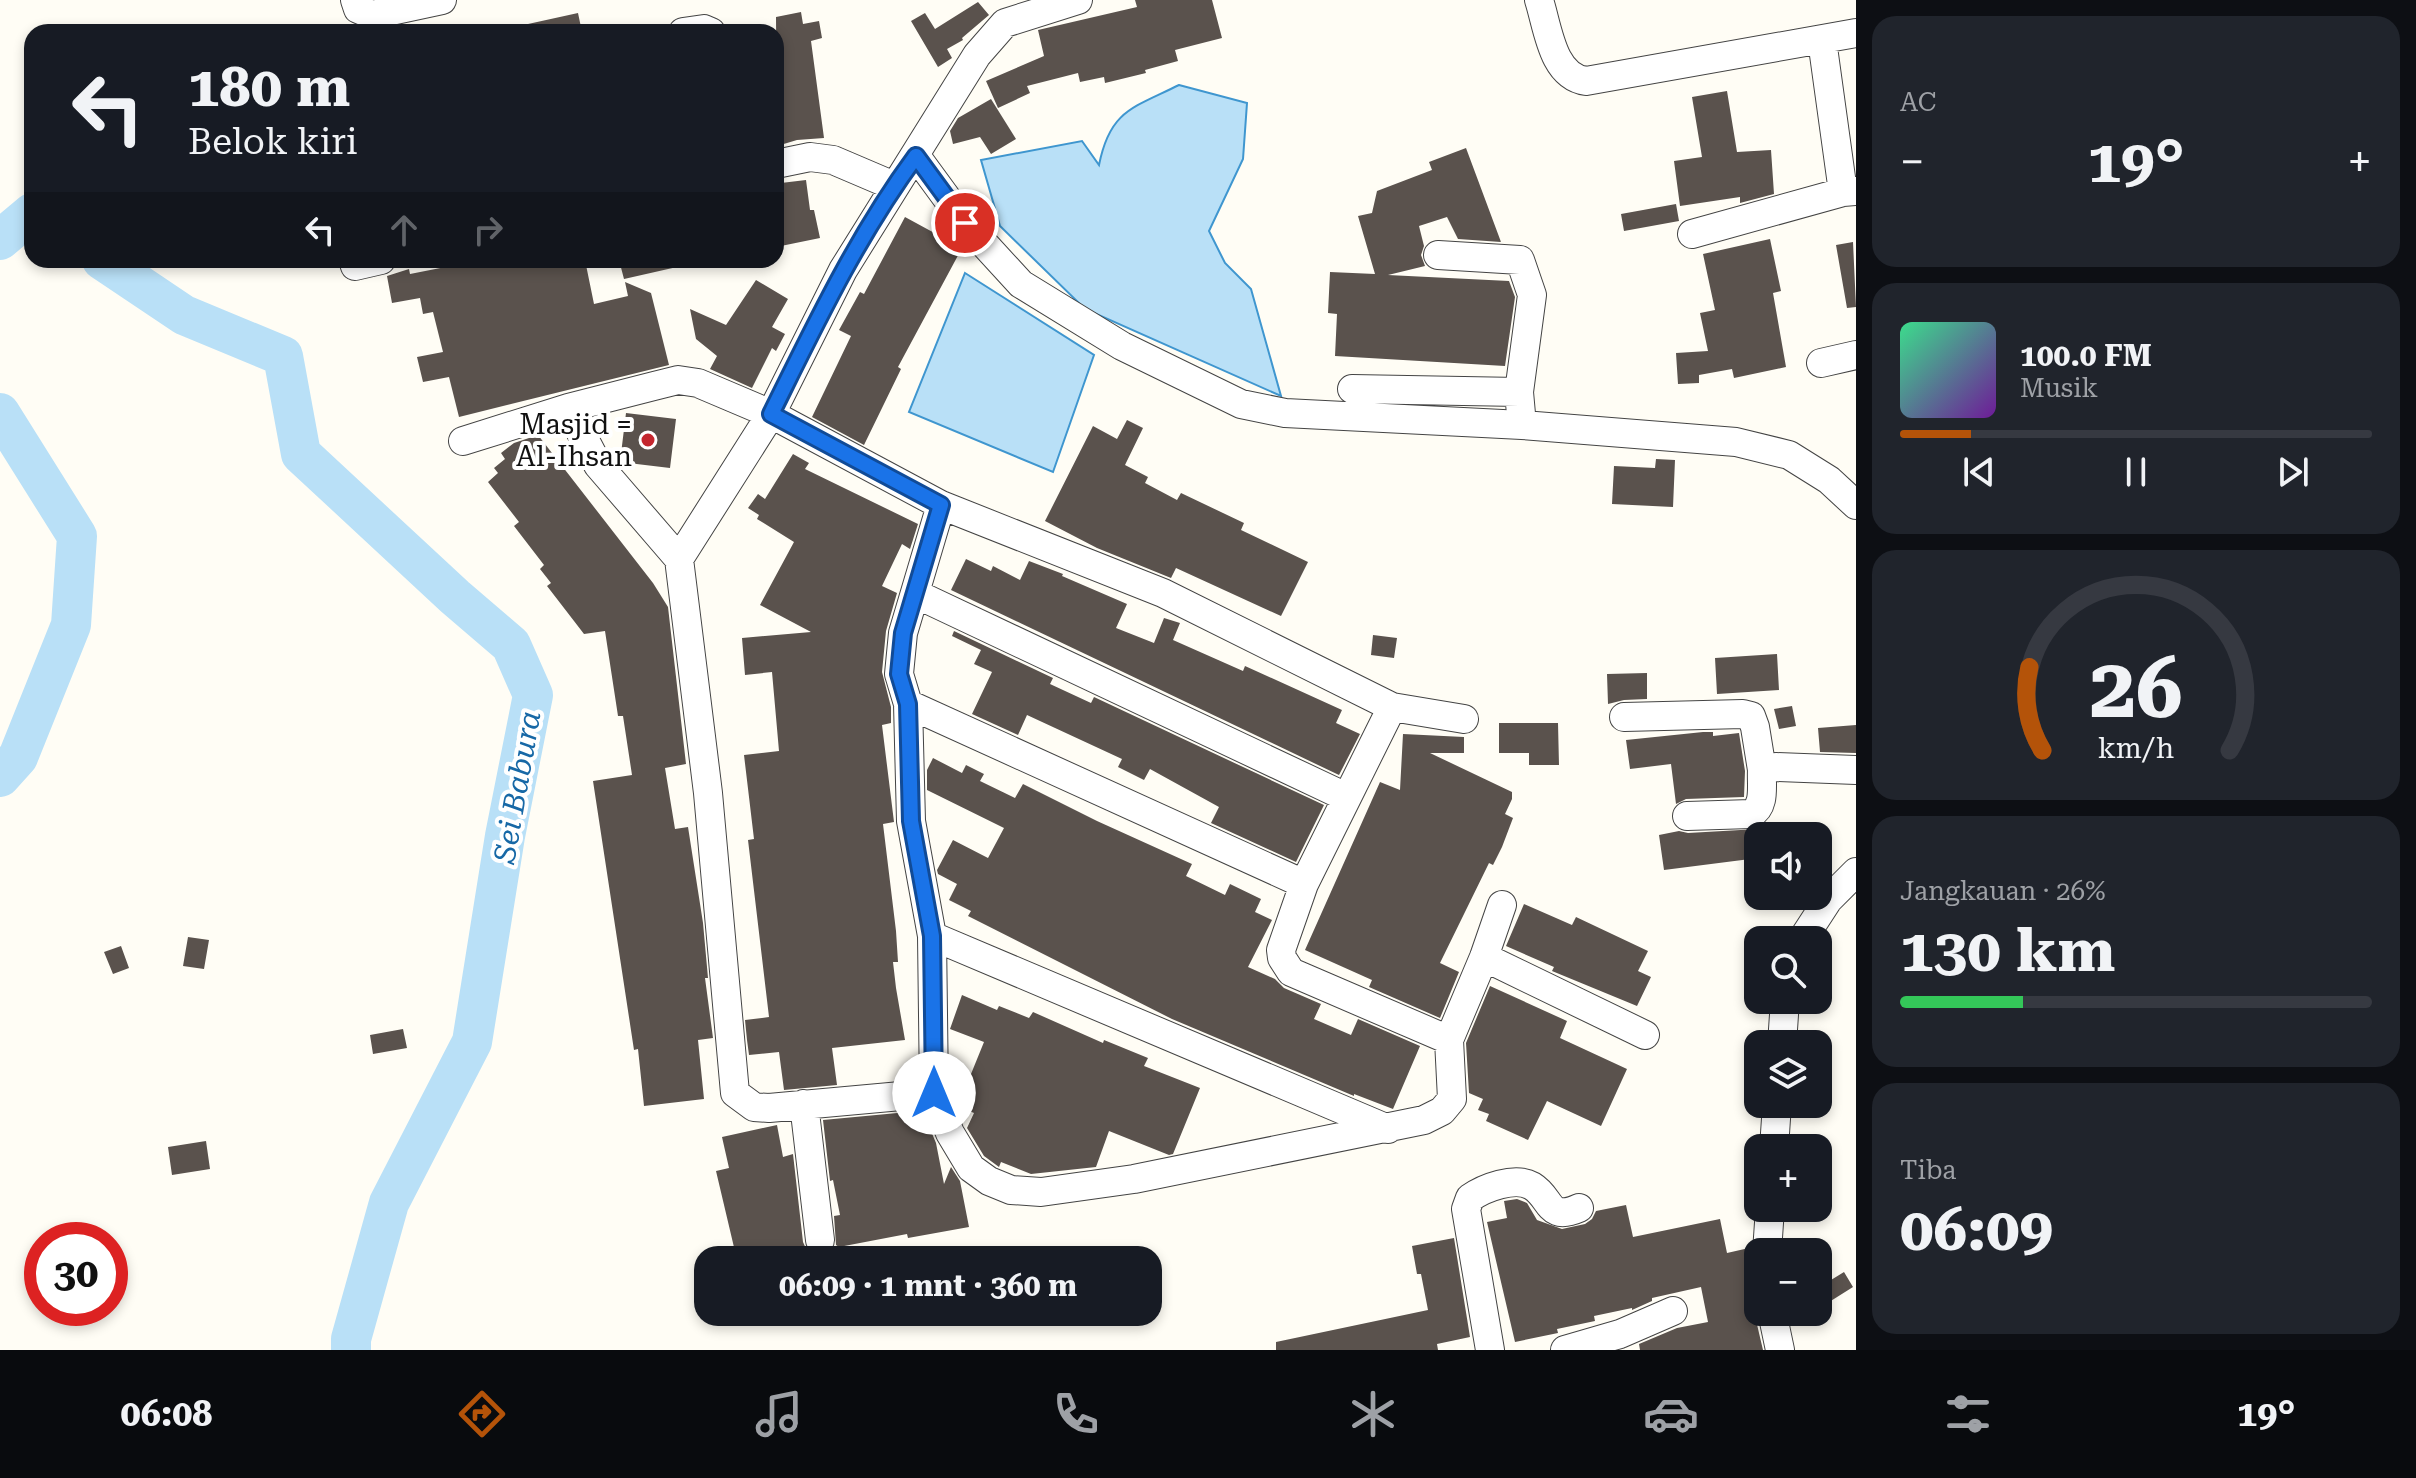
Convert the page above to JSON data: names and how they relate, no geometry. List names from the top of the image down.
{
  "water": ["Sei Babura"],
  "places": ["Masjid = Al-Ihsan"],
  "page": {
    "tile": [
      "AC",
      ["Jangkauan · 26%", "130 km"],
      ["Tiba", "06:09"]
    ],
    "turn": ["180 m", "Belok kiri"],
    "heat": ["−", "19°", "+"],
    "song": ["100.0 FM", "Musik"],
    "map_buttons": ["+", "−"],
    "limit": "30",
    "trip": "06:09 · 1 mnt · 360 m",
    "tabs": ["06:08", "19°"],
    "gauge": ["26", "km/h"]
  }
}
